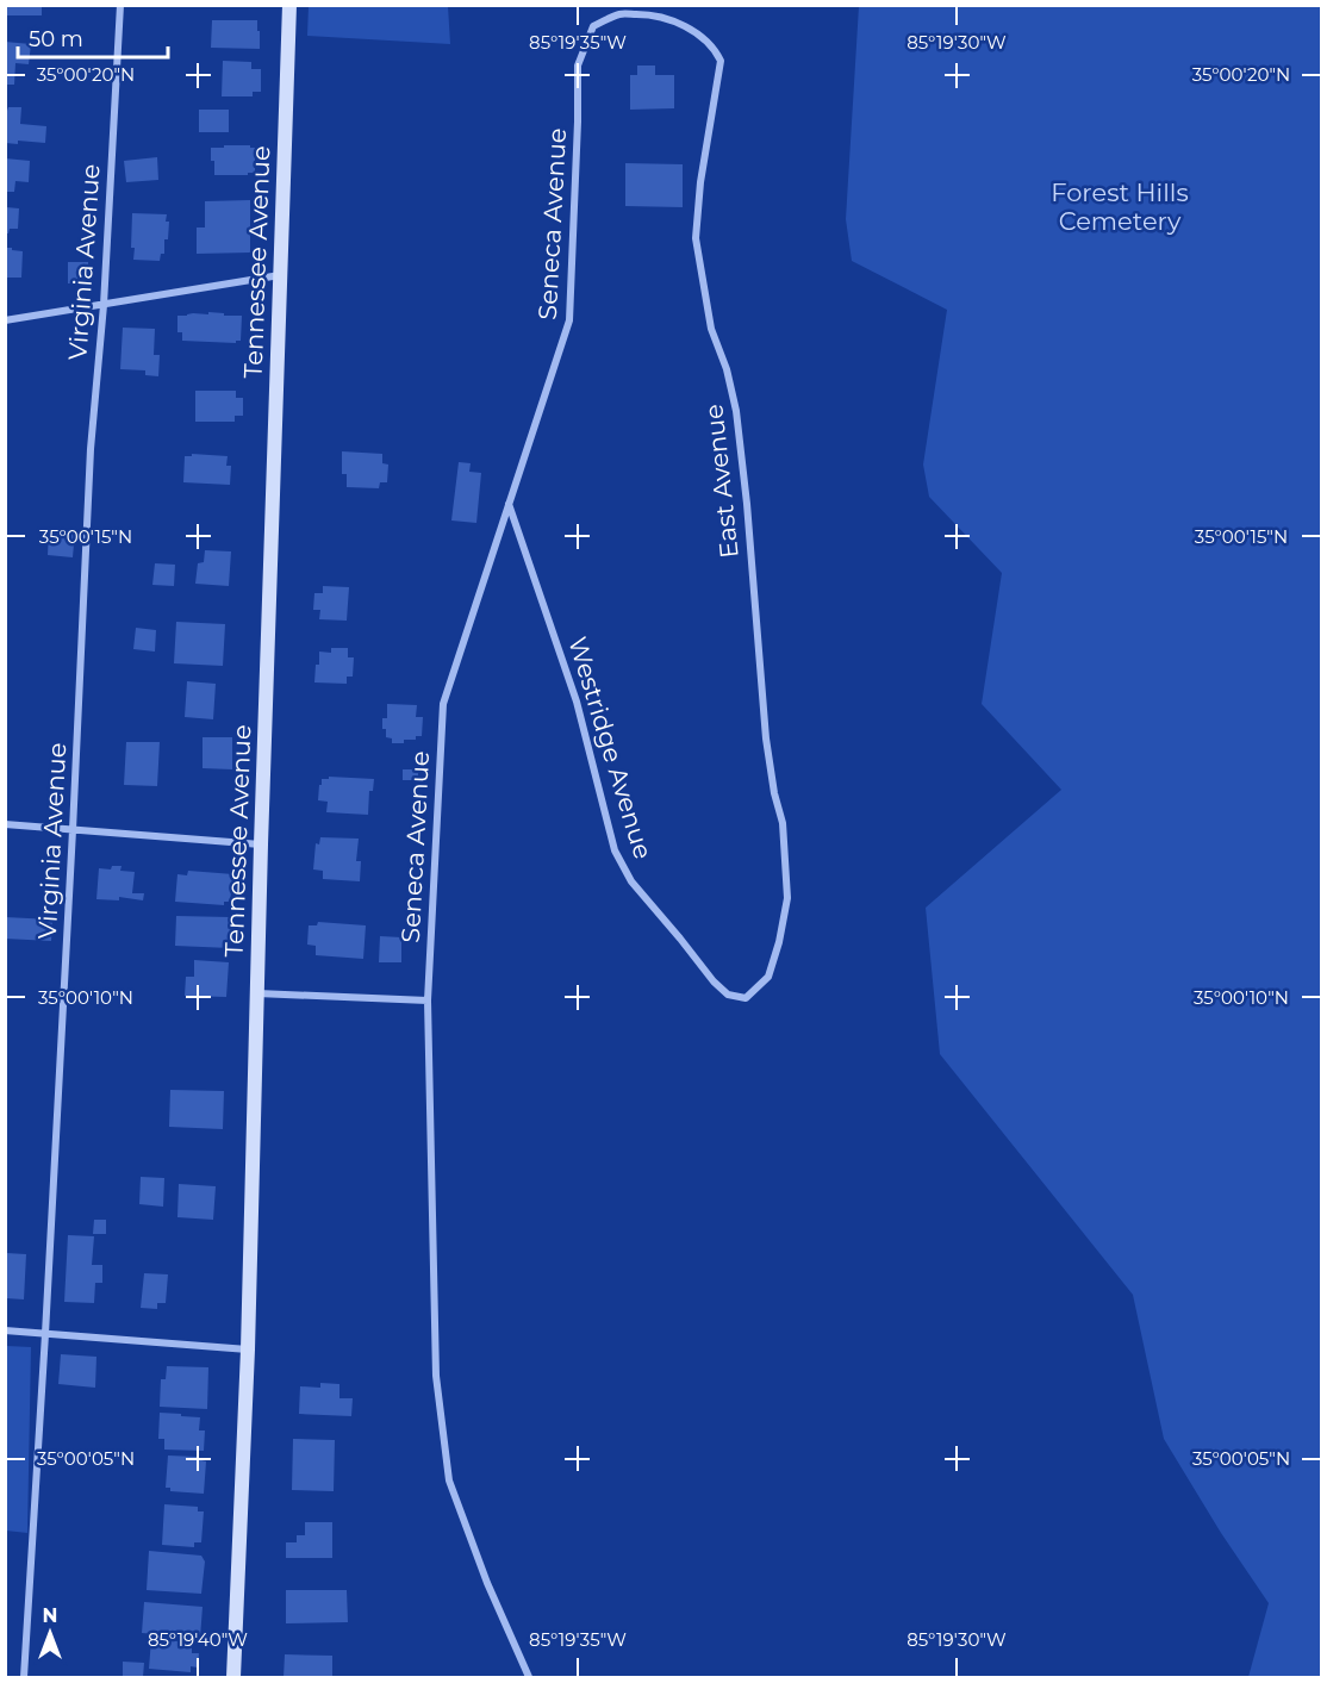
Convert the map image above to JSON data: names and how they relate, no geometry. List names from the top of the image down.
{
  "streets": {
    "street": [
      "Seneca Avenue",
      "Virginia Avenue",
      "Tennessee Avenue",
      "East Avenue",
      "Westridge Avenue"
    ]
  },
  "crossings": [
    ["Seneca Avenue", "East Avenue"],
    ["Seneca Avenue", "Westridge Avenue"],
    ["East Avenue", "Westridge Avenue"]
  ],
  "parks": ["Forest Hills Cemetery"],
  "scale_bar": "50 m",
  "north": "top",
  "coordinates": [
    "85°19'35\"W",
    "85°19'30\"W",
    "35°00'20\"N",
    "35°00'15\"N",
    "35°00'10\"N",
    "35°00'05\"N",
    "85°19'40\"W"
  ]
}
